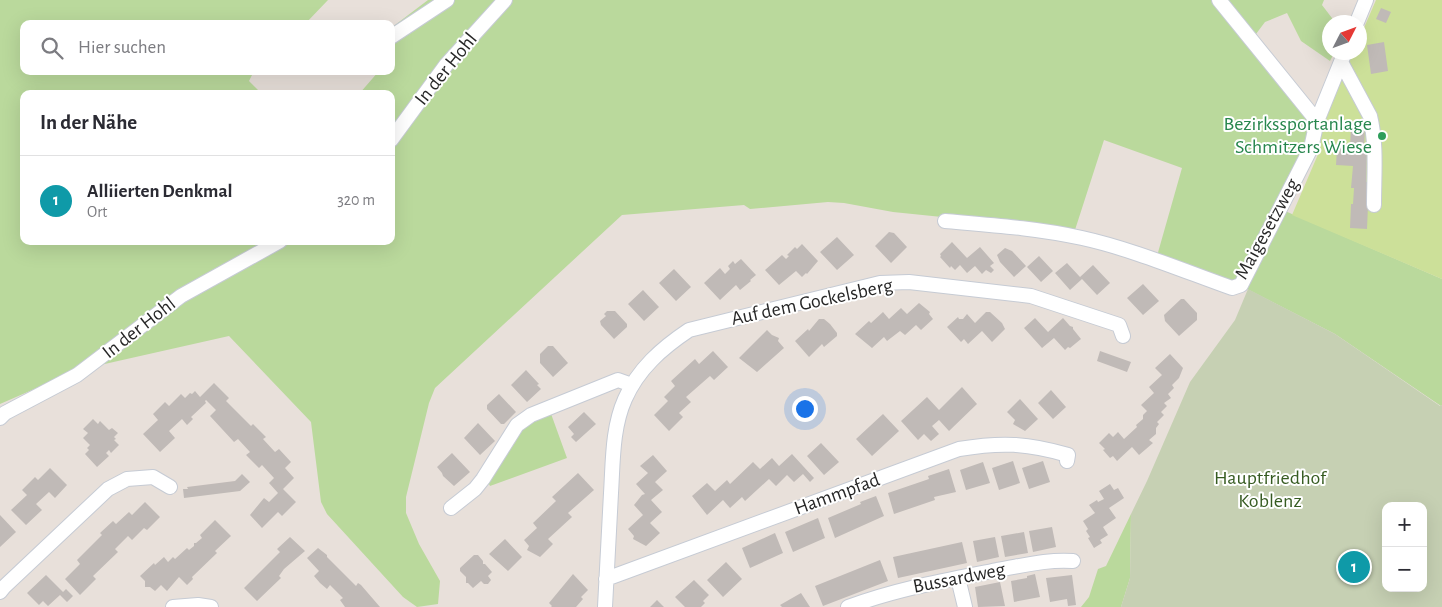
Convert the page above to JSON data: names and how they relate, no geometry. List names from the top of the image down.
{
  "streets": {
    "street": [
      "In der Hohl",
      "Maigesetzweg",
      "Auf dem Gockelsberg",
      "Hammpfad",
      "Bussardweg"
    ]
  },
  "crossings": [
    ["Auf dem Gockelsberg", "Hammpfad"]
  ],
  "parks": ["Hauptfriedhof Koblenz"],
  "places": ["Bezirkssportanlage Schmitzers Wiese"],
  "north": "top right",
  "page": {
    "search": "Hier suchen",
    "heading": "In der Nähe",
    "list": [
      {
        "mark": "1",
        "name": "Alliierten Denkmal",
        "note": "Ort",
        "value": "320 m"
      }
    ],
    "map_buttons": ["+", "−"],
    "pins": "1"
  }
}
